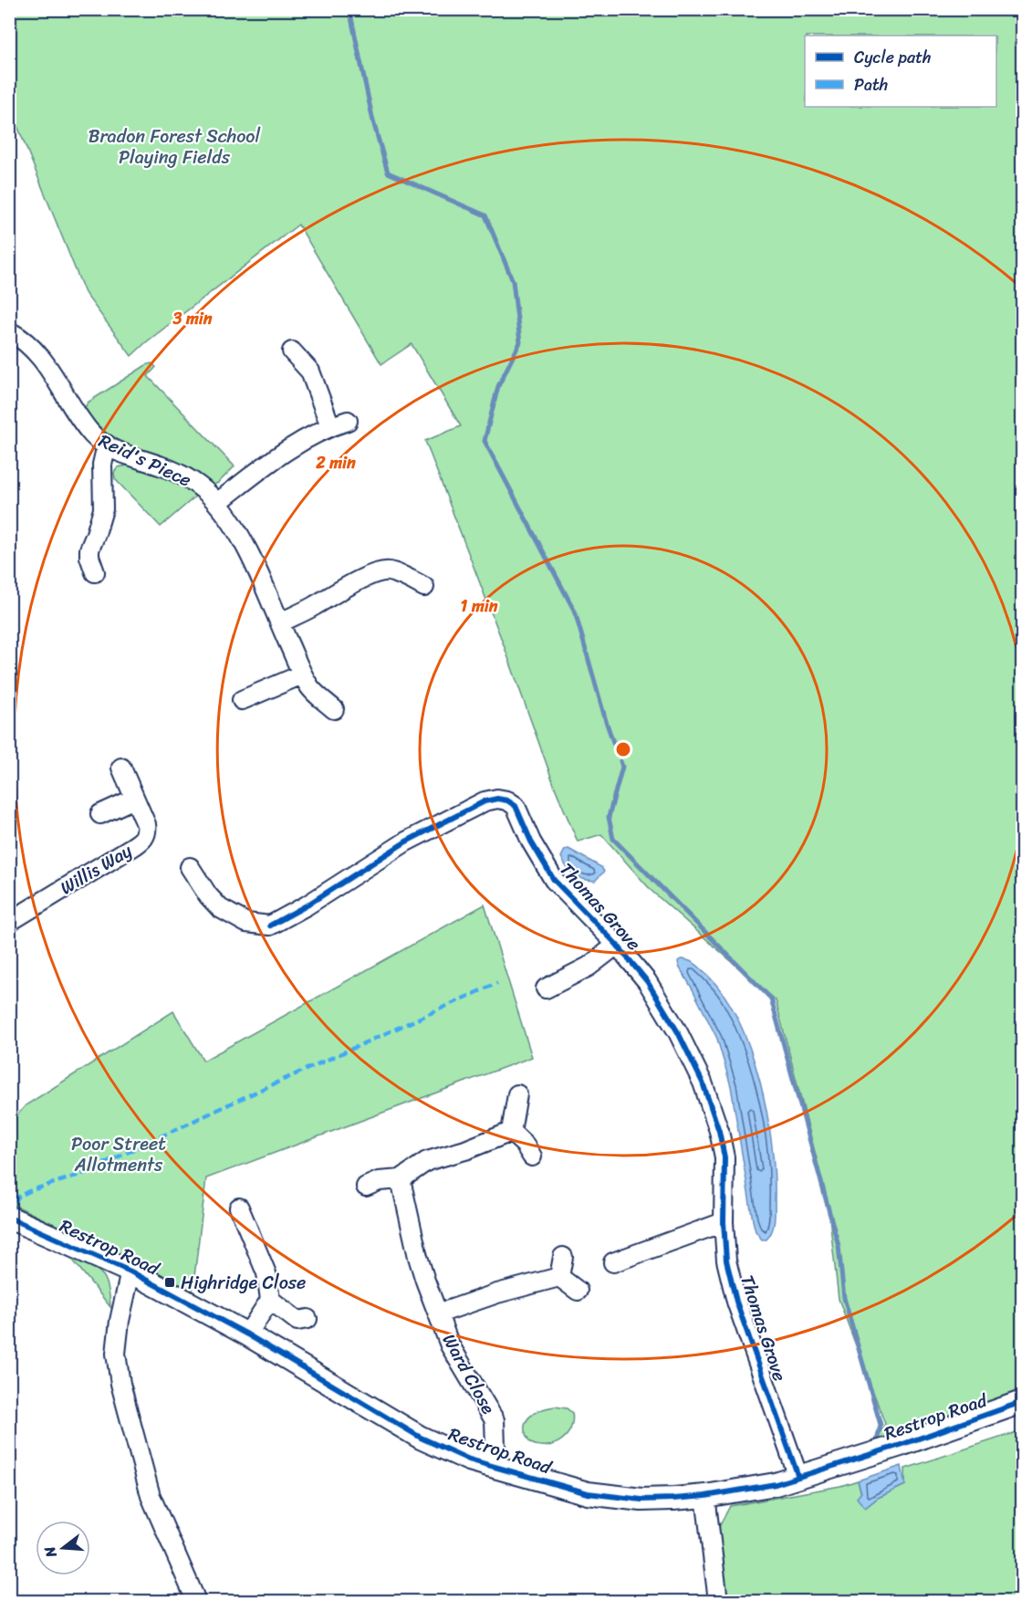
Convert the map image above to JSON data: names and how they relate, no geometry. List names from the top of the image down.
{
  "streets": {
    "street": [
      "Reid's Piece",
      "Willis Way",
      "Thomas Grove",
      "Restrop Road",
      "Ward Close"
    ]
  },
  "crossings": [
    ["Thomas Grove", "Restrop Road"],
    ["Restrop Road", "Ward Close"]
  ],
  "parks": ["Bradon Forest School Playing Fields", "Poor Street Allotments"],
  "places": {
    "transit": ["Highridge Close"]
  },
  "legend": ["Cycle path", "Path"],
  "north": "left",
  "rings": ["3 min", "2 min", "1 min"]
}
